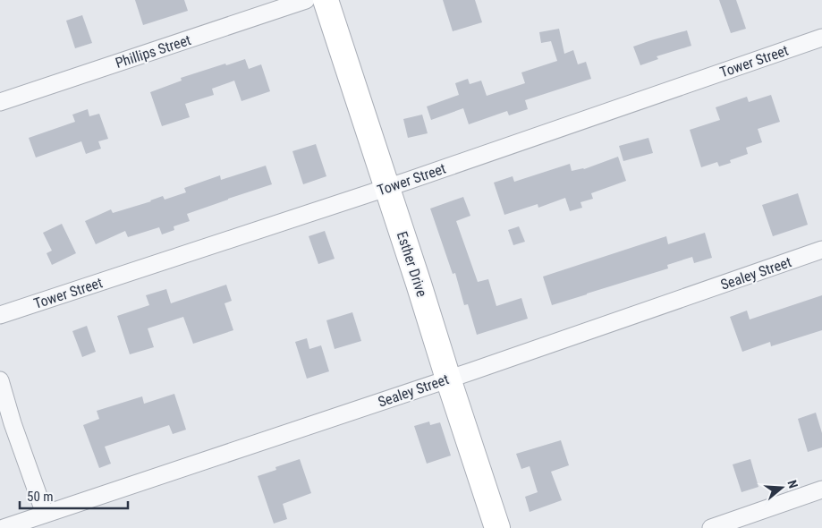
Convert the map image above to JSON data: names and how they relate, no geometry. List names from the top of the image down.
{
  "streets": {
    "street": [
      "Phillips Street",
      "Tower Street",
      "Esther Drive",
      "Sealey Street"
    ]
  },
  "crossings": [
    ["Tower Street", "Esther Drive"],
    ["Esther Drive", "Sealey Street"]
  ],
  "scale_bar": "50 m",
  "north": "right"
}
